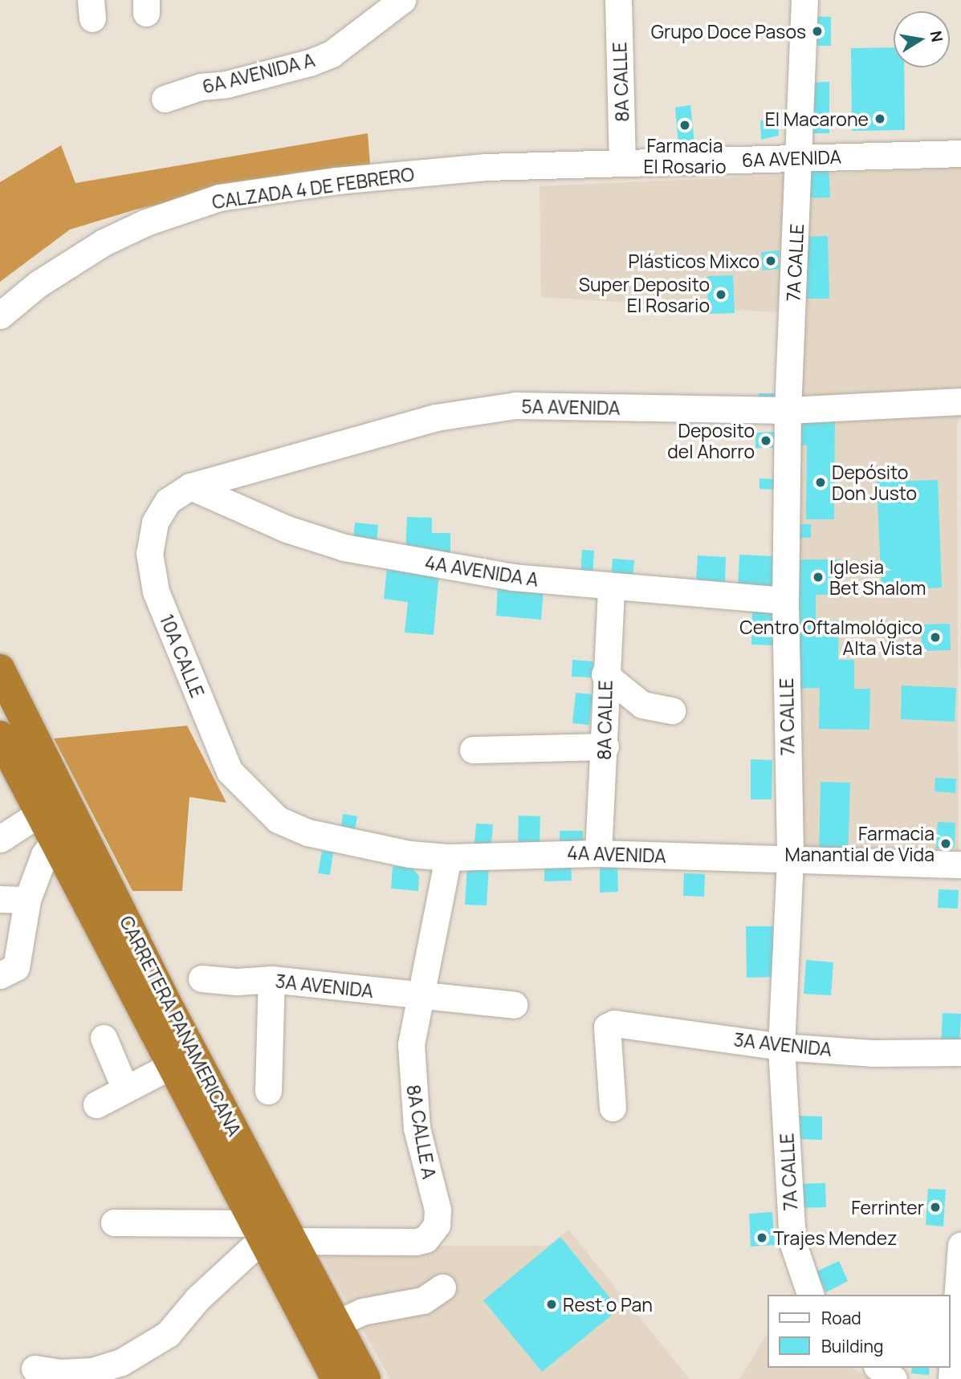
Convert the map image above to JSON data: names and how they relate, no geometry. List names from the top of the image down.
{
  "streets": {
    "highway": ["CARRETERA PANAMERICANA"],
    "street": [
      "6A AVENIDA A",
      "8A CALLE",
      "6A AVENIDA",
      "CALZADA 4 DE FEBRERO",
      "7A CALLE",
      "5A AVENIDA",
      "4A AVENIDA A",
      "10A CALLE",
      "4A AVENIDA",
      "3A AVENIDA",
      "8A CALLE A"
    ]
  },
  "crossings": [
    ["8A CALLE", "6A AVENIDA"],
    ["8A CALLE", "CALZADA 4 DE FEBRERO"],
    ["8A CALLE", "4A AVENIDA A"],
    ["8A CALLE", "4A AVENIDA"],
    ["6A AVENIDA", "CALZADA 4 DE FEBRERO"],
    ["6A AVENIDA", "7A CALLE"],
    ["7A CALLE", "5A AVENIDA"],
    ["7A CALLE", "4A AVENIDA A"],
    ["7A CALLE", "4A AVENIDA"],
    ["7A CALLE", "3A AVENIDA"],
    ["5A AVENIDA", "4A AVENIDA A"],
    ["5A AVENIDA", "10A CALLE"],
    ["4A AVENIDA A", "10A CALLE"],
    ["10A CALLE", "4A AVENIDA"],
    ["4A AVENIDA", "8A CALLE A"],
    ["3A AVENIDA", "8A CALLE A"],
    ["CARRETERA PANAMERICANA", "8A CALLE A"]
  ],
  "places": [
    "Grupo Doce Pasos",
    "El Macarone",
    "Farmacia El Rosario",
    "Plásticos Mixco",
    "Super Deposito El Rosario",
    "Deposito del Ahorro",
    "Depósito Don Justo",
    "Iglesia Bet Shalom",
    "Centro Oftalmológico Alta Vista",
    "Farmacia Manantial de Vida",
    "Ferrinter",
    "Trajes Mendez",
    "Rest o Pan"
  ],
  "legend": ["Road", "Building"],
  "north": "right"
}
